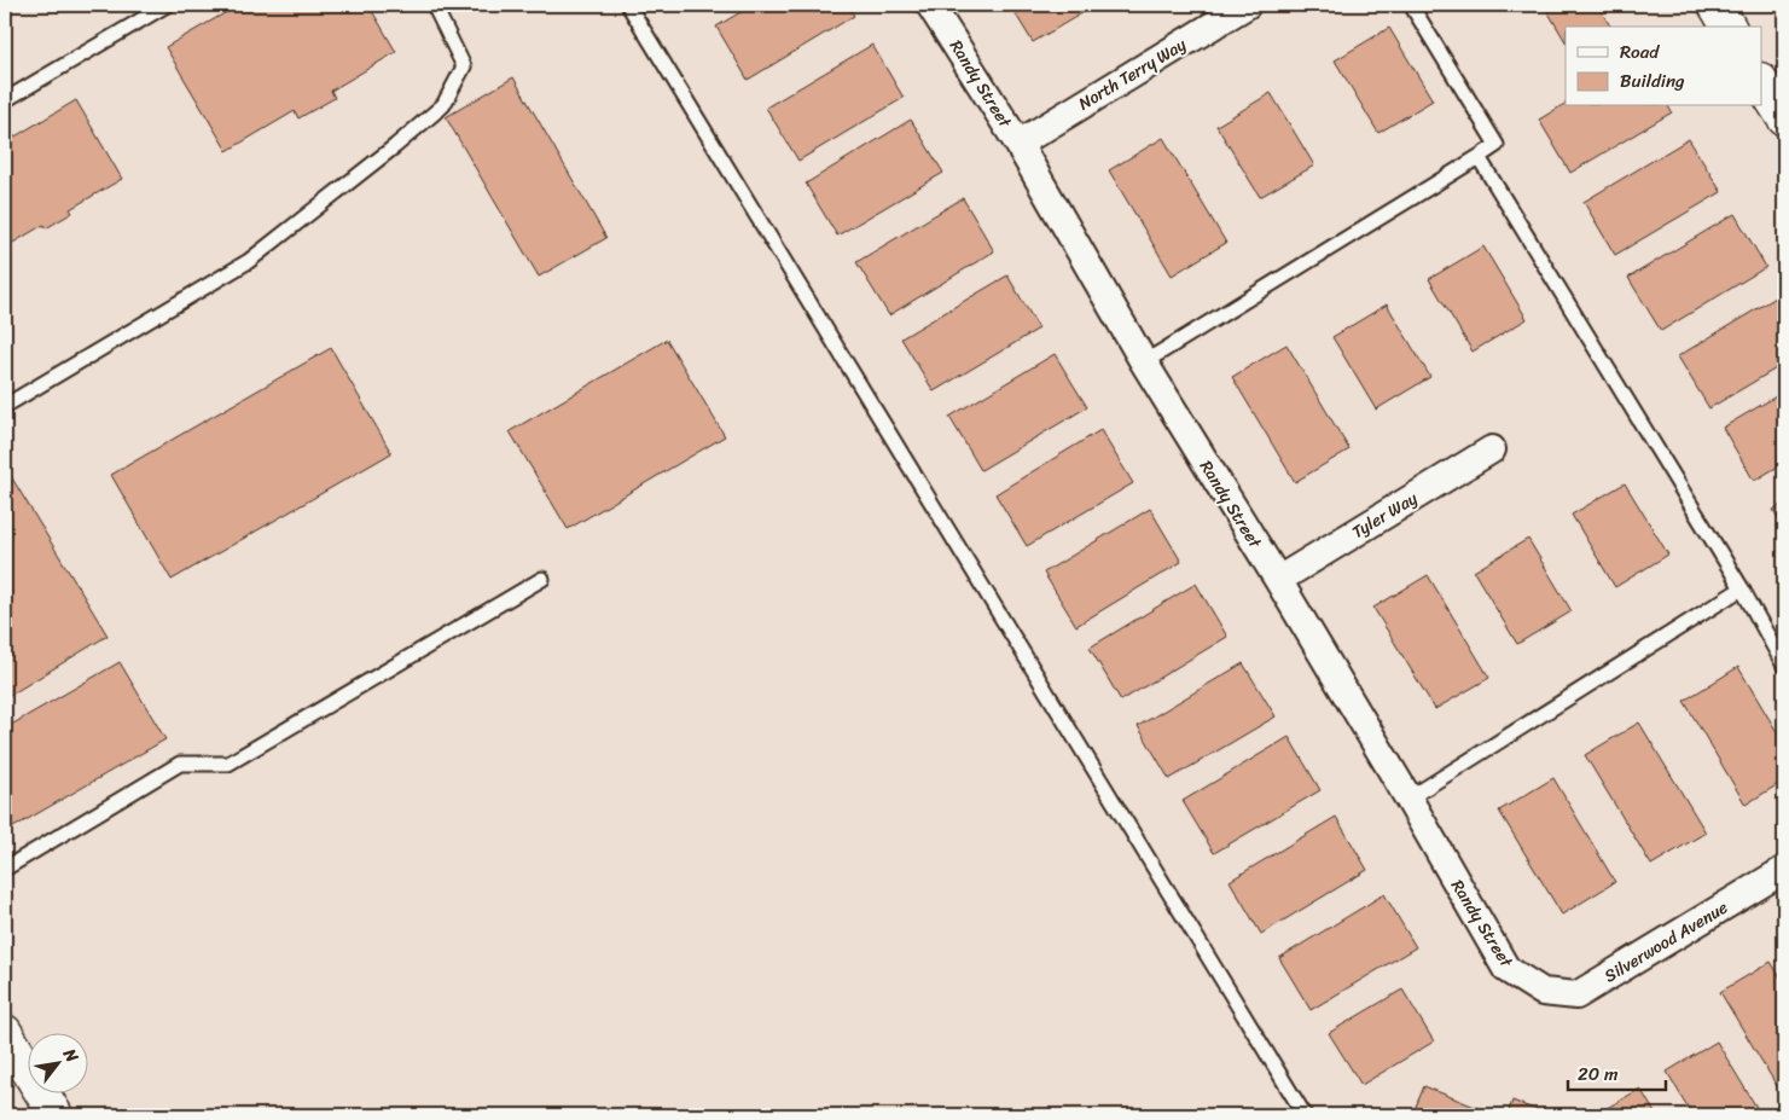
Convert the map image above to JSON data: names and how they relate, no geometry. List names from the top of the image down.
{
  "streets": {
    "street": [
      "North Terry Way",
      "Randy Street",
      "Tyler Way",
      "Silverwood Avenue"
    ]
  },
  "crossings": [
    ["North Terry Way", "Randy Street"],
    ["Randy Street", "Tyler Way"],
    ["Randy Street", "Silverwood Avenue"]
  ],
  "legend": ["Road", "Building"],
  "scale_bar": "20 m",
  "north": "top right"
}
